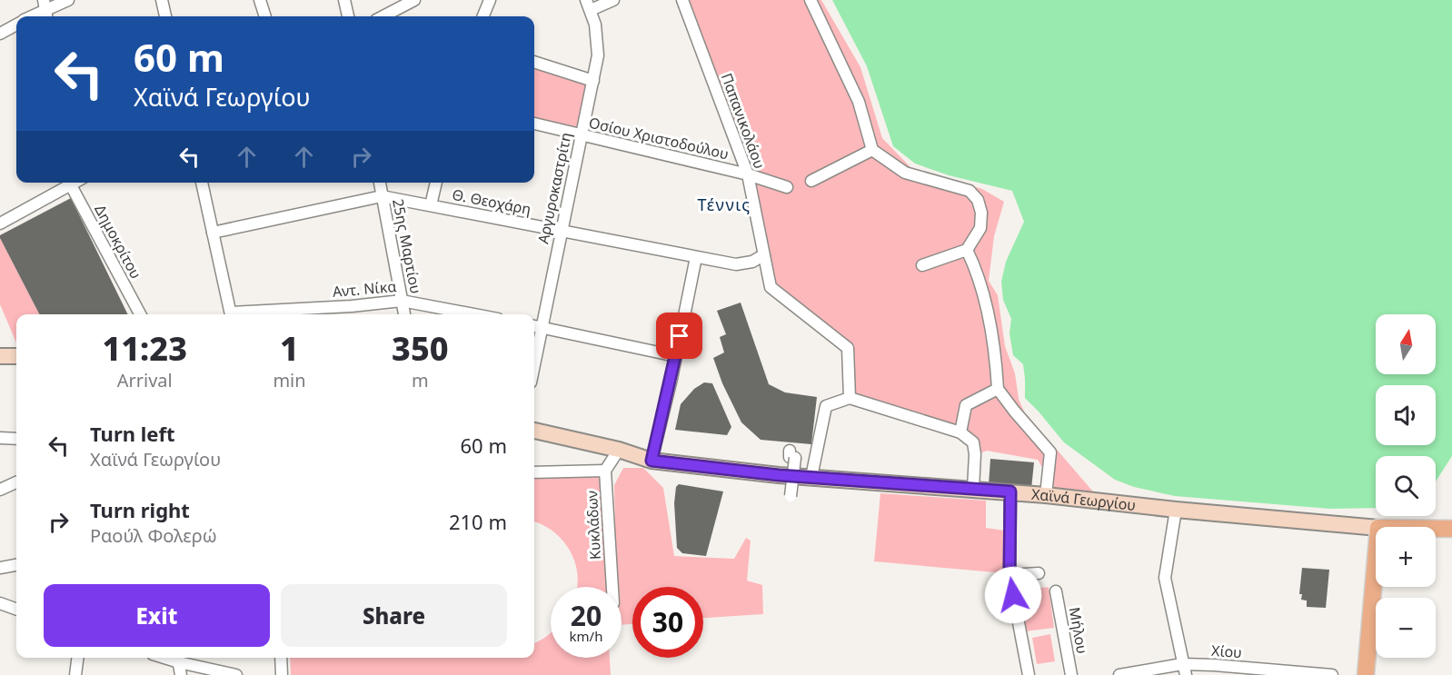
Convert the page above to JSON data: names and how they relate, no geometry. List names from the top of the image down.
{
  "streets": {
    "main road": ["Χαϊνά Γεωργίου"],
    "street": [
      "Παπανικολάου",
      "Οσίου Χριστοδούλου",
      "Αργυροκαστρίτη",
      "Θ. Θεοχάρη",
      "Δημοκρίτου",
      "25ης Μαρτίου",
      "Αντ. Νίκα",
      "Κυκλάδων",
      "Μήλου",
      "Χίου"
    ]
  },
  "crossings": [
    ["Παπανικολάου", "Οσίου Χριστοδούλου"],
    ["Παπανικολάου", "Θ. Θεοχάρη"],
    ["Οσίου Χριστοδούλου", "Αργυροκαστρίτη"],
    ["Αργυροκαστρίτη", "Θ. Θεοχάρη"],
    ["Θ. Θεοχάρη", "25ης Μαρτίου"],
    ["25ης Μαρτίου", "Αντ. Νίκα"],
    ["Χαϊνά Γεωργίου", "Κυκλάδων"]
  ],
  "districts": ["Τέννις"],
  "north": "top",
  "page": {
    "turn": ["60 m", "Χαϊνά Γεωργίου"],
    "map_buttons": ["+", "−"],
    "eta": [
      "11:23",
      "Arrival",
      "1",
      "min",
      "350",
      "m"
    ],
    "list": [
      {
        "name": "Turn left",
        "note": "Χαϊνά Γεωργίου",
        "value": "60 m"
      },
      {
        "name": "Turn right",
        "note": "Ραούλ Φολερώ",
        "value": "210 m"
      }
    ],
    "buttons": ["Exit", "Share"],
    "speed": "20 km/h",
    "limit": "30"
  }
}
